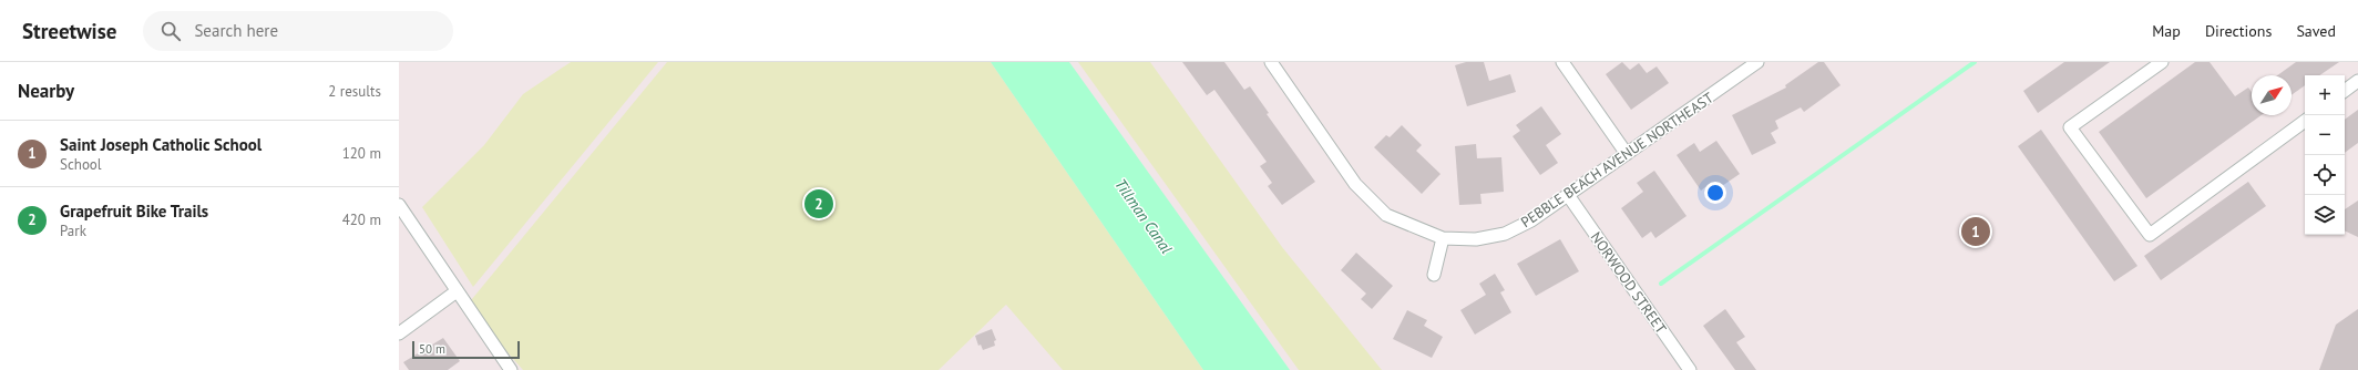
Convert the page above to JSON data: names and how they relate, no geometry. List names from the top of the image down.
{
  "streets": {
    "street": ["PEBBLE BEACH AVENUE NORTHEAST", "NORWOOD STREET"]
  },
  "crossings": [
    ["PEBBLE BEACH AVENUE NORTHEAST", "NORWOOD STREET"]
  ],
  "water": ["Tillman Canal"],
  "scale_bar": "50 m",
  "north": "top right",
  "page": {
    "header": "Streetwise",
    "search": "Search here",
    "nav": ["Map", "Directions", "Saved"],
    "heading": ["Nearby", "2 results"],
    "map_buttons": ["+", "−"],
    "list": [
      {
        "mark": "1",
        "name": "Saint Joseph Catholic School",
        "note": "School",
        "value": "120 m"
      },
      {
        "mark": "2",
        "name": "Grapefruit Bike Trails",
        "note": "Park",
        "value": "420 m"
      }
    ],
    "pins": ["2", "1"],
    "scale": "50 m"
  }
}
